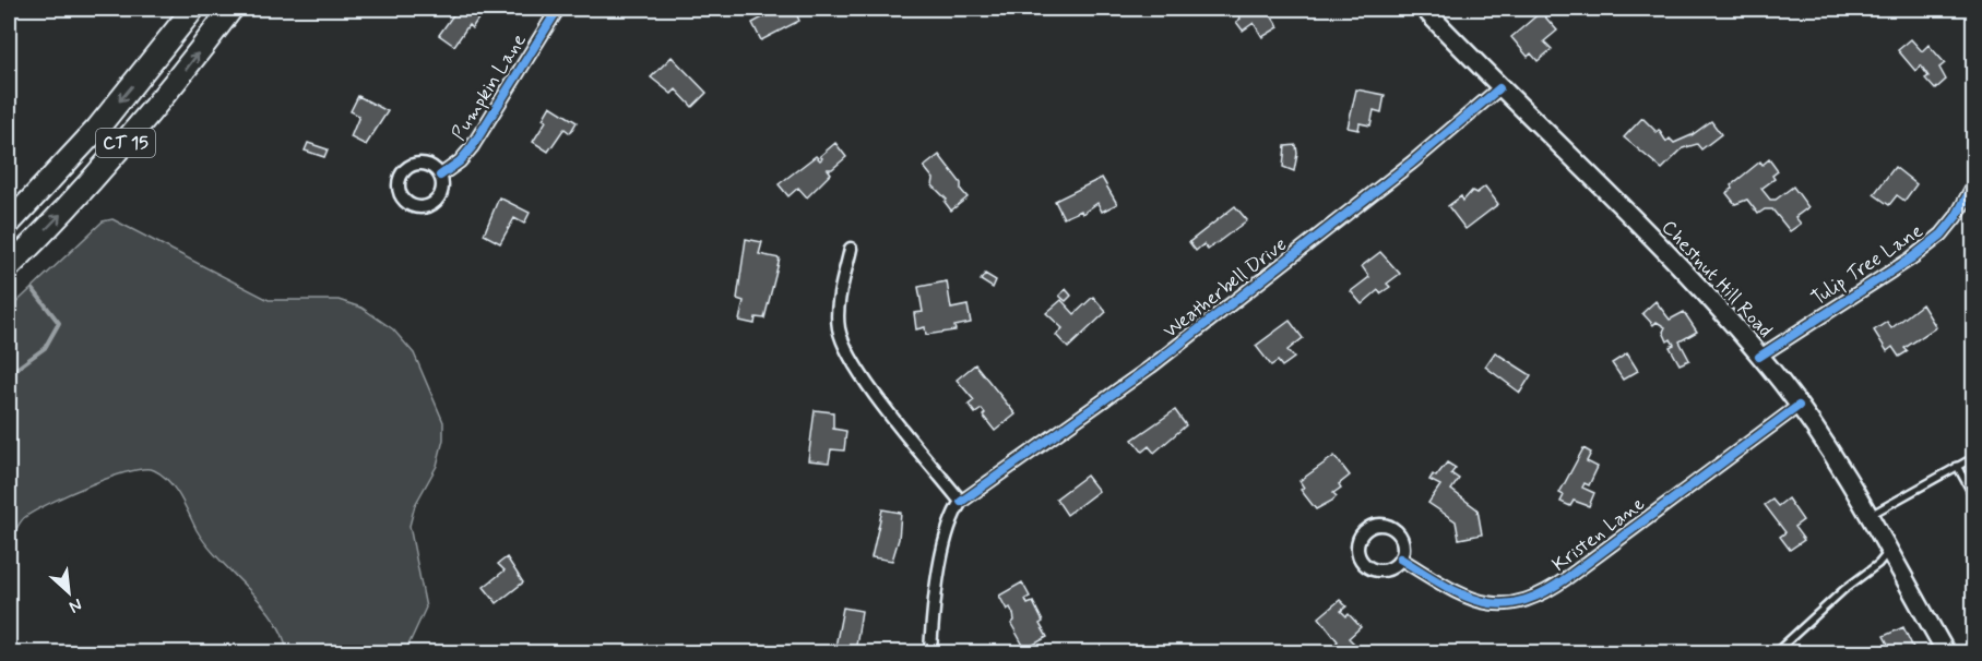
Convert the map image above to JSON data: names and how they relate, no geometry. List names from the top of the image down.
{
  "streets": {
    "highway": ["CT 15"],
    "main road": ["Chestnut Hill Road"],
    "street": [
      "Pumpkin Lane",
      "Tulip Tree Lane",
      "Weatherbell Drive",
      "Kristen Lane"
    ]
  },
  "crossings": [
    ["Tulip Tree Lane", "Chestnut Hill Road"],
    ["Chestnut Hill Road", "Weatherbell Drive"],
    ["Chestnut Hill Road", "Kristen Lane"]
  ],
  "north": "bottom right"
}
